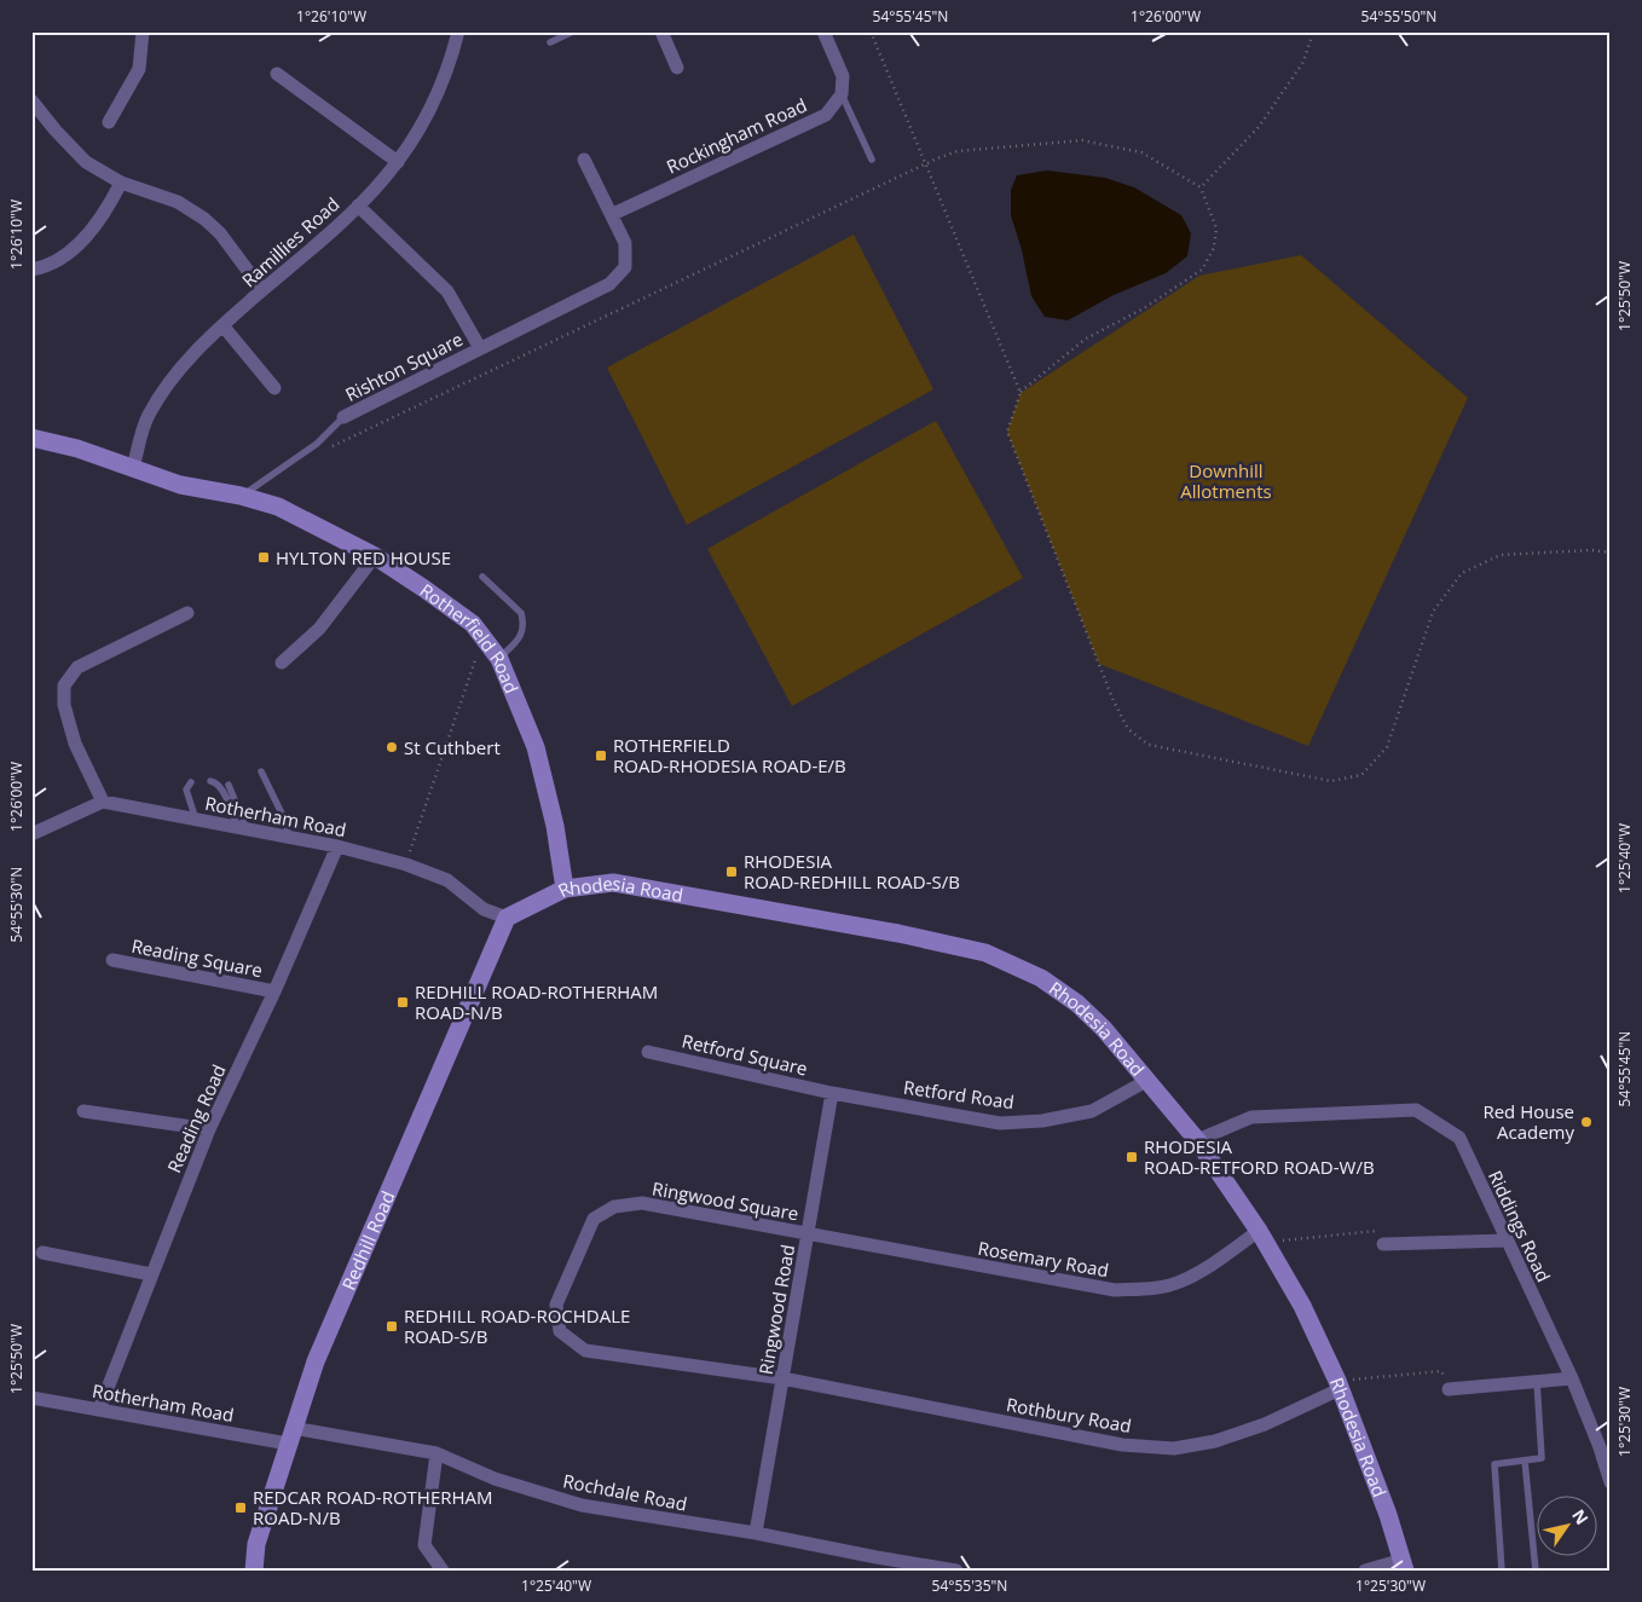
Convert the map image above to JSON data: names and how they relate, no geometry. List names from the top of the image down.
{
  "streets": {
    "street": [
      "Rockingham Road",
      "Ramillies Road",
      "Rishton Square",
      "Rotherfield Road",
      "Rotherham Road",
      "Rhodesia Road",
      "Reading Square",
      "Retford Square",
      "Retford Road",
      "Reading Road",
      "Ringwood Square",
      "Riddings Road",
      "Redhill Road",
      "Rosemary Road",
      "Ringwood Road",
      "Rothbury Road",
      "Rochdale Road"
    ]
  },
  "crossings": [
    ["Rockingham Road", "Rishton Square"],
    ["Ramillies Road", "Rishton Square"],
    ["Ramillies Road", "Rotherfield Road"],
    ["Rotherfield Road", "Rhodesia Road"],
    ["Rotherham Road", "Rhodesia Road"],
    ["Rotherham Road", "Reading Road"],
    ["Rotherham Road", "Redhill Road"],
    ["Rotherham Road", "Rochdale Road"],
    ["Rhodesia Road", "Retford Road"],
    ["Rhodesia Road", "Riddings Road"],
    ["Rhodesia Road", "Redhill Road"],
    ["Rhodesia Road", "Rosemary Road"],
    ["Rhodesia Road", "Rothbury Road"],
    ["Reading Square", "Reading Road"],
    ["Retford Square", "Retford Road"],
    ["Retford Square", "Ringwood Road"],
    ["Retford Road", "Ringwood Road"],
    ["Ringwood Square", "Rosemary Road"],
    ["Ringwood Square", "Ringwood Road"],
    ["Ringwood Square", "Rothbury Road"],
    ["Redhill Road", "Rochdale Road"],
    ["Rosemary Road", "Ringwood Road"],
    ["Ringwood Road", "Rothbury Road"],
    ["Ringwood Road", "Rochdale Road"]
  ],
  "parks": ["Downhill Allotments"],
  "places": {
    "transit": [
      "HYLTON RED HOUSE",
      "ROTHERFIELD ROAD-RHODESIA ROAD-E/B",
      "RHODESIA ROAD-REDHILL ROAD-S/B",
      "REDHILL ROAD-ROTHERHAM ROAD-N/B",
      "RHODESIA ROAD-RETFORD ROAD-W/B",
      "REDHILL ROAD-ROCHDALE ROAD-S/B",
      "REDCAR ROAD-ROTHERHAM ROAD-N/B"
    ],
    "other": ["St Cuthbert", "Red House Academy"]
  },
  "north": "top right",
  "coordinates": [
    "1°26'10\"W",
    "54°55'45\"N",
    "1°26'00\"W",
    "54°55'50\"N",
    "1°25'50\"W",
    "1°25'40\"W",
    "54°55'30\"N",
    "1°25'30\"W",
    "54°55'35\"N"
  ]
}
